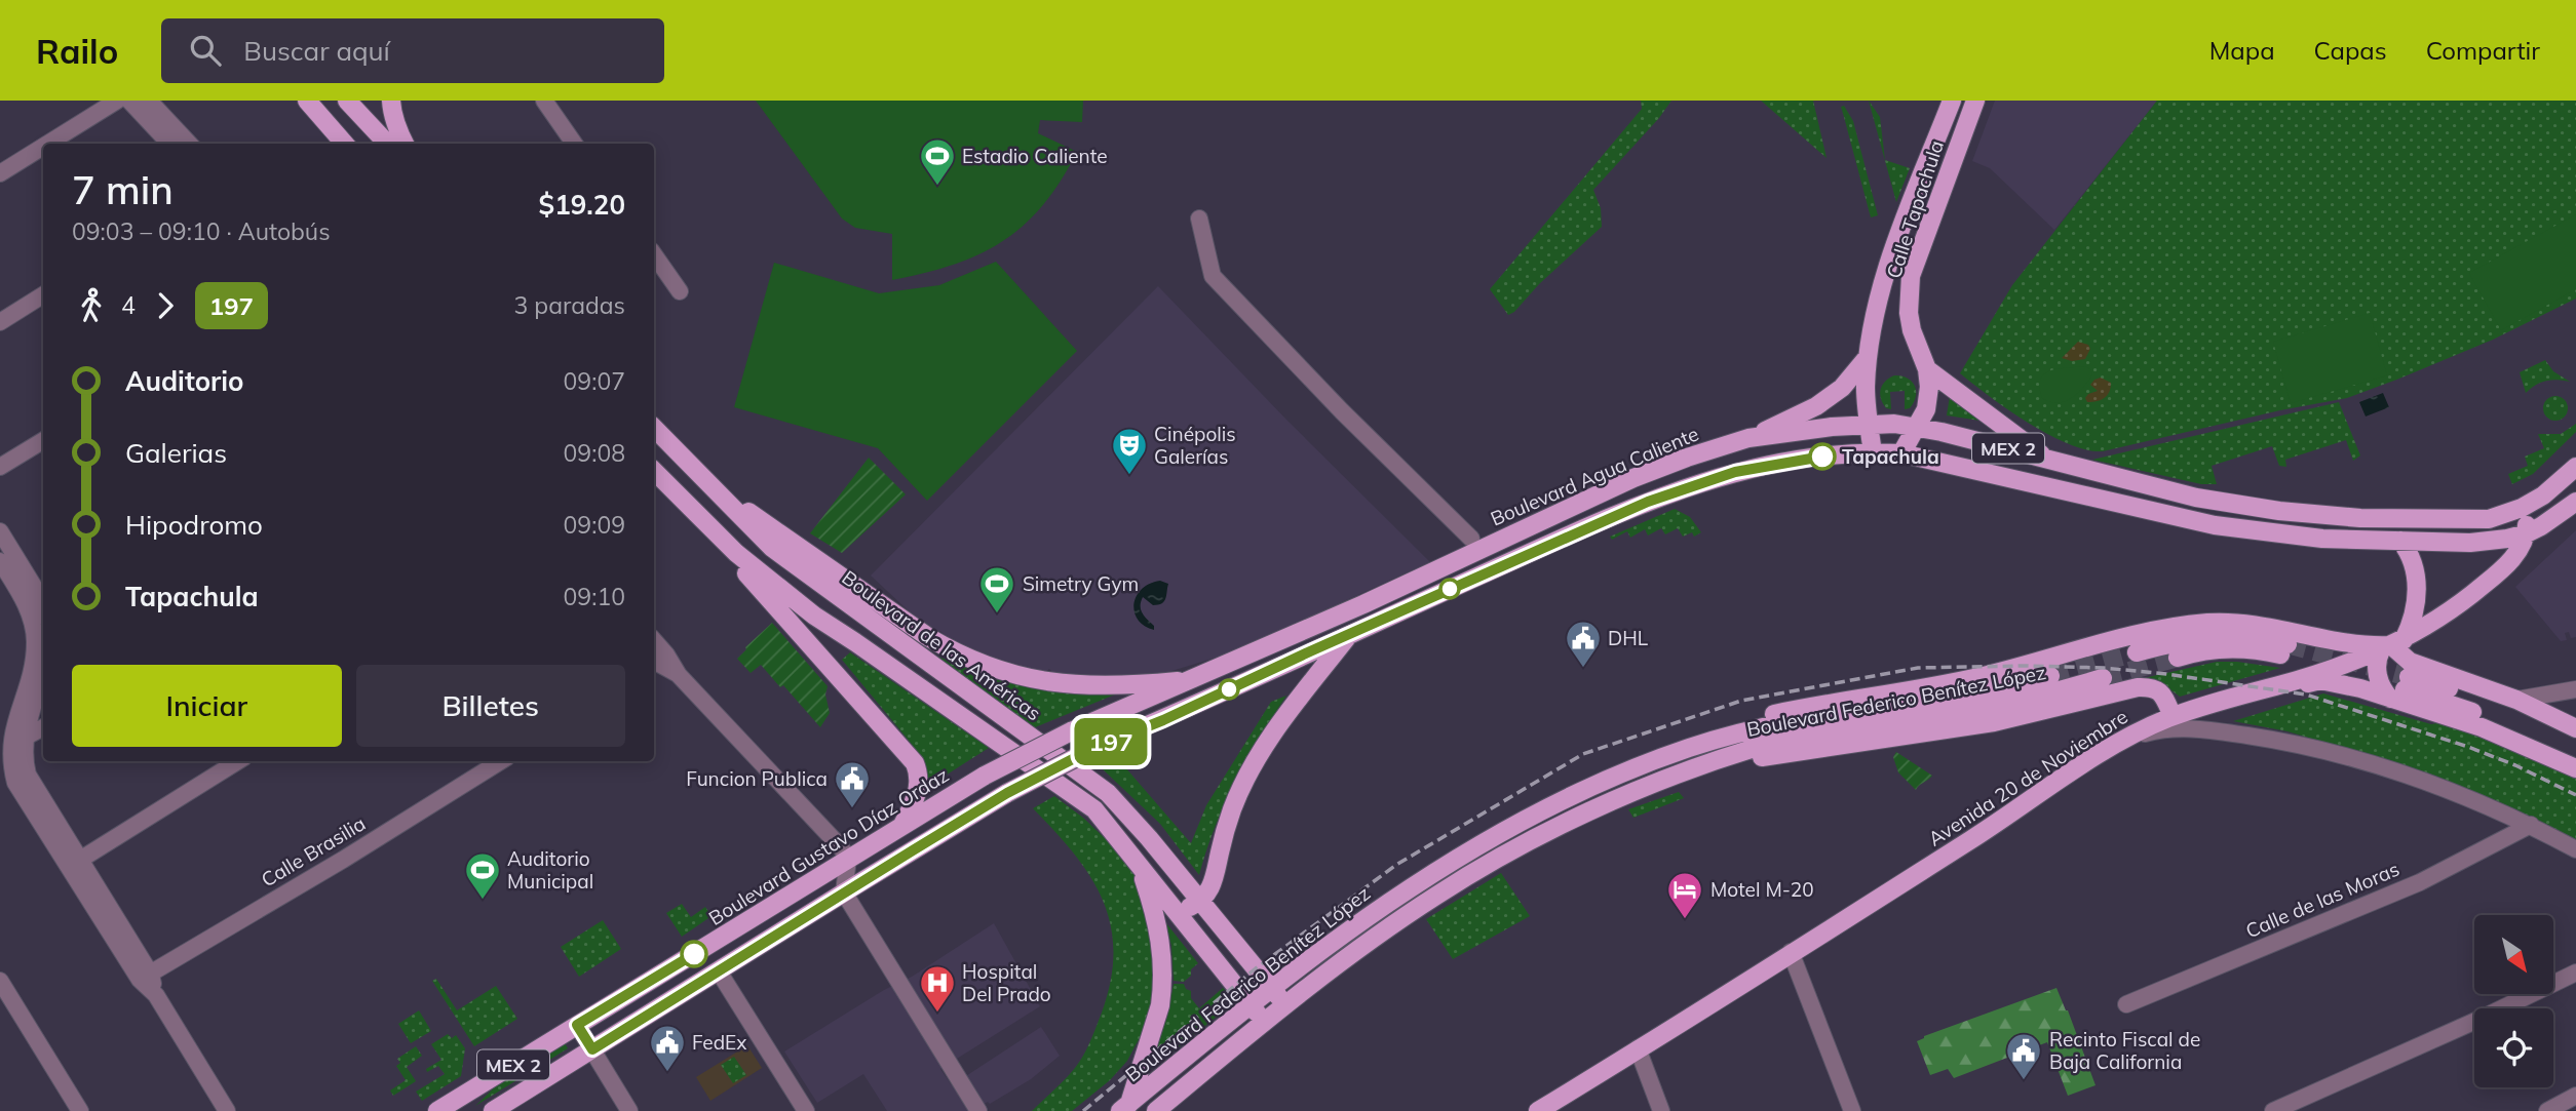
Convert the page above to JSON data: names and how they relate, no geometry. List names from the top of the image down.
{
  "streets": {
    "main road": [
      "Calle Tapachula",
      "MEX 2",
      "Boulevard Agua Caliente",
      "Boulevard de las Américas",
      "Boulevard Federico Benítez López",
      "Avenida 20 de Noviembre",
      "Boulevard Gustavo Díaz Ordaz"
    ],
    "street": ["Calle Brasilia", "Calle de las Moras"]
  },
  "crossings": [
    ["Calle Tapachula", "MEX 2"],
    ["Calle Tapachula", "Boulevard Agua Caliente"],
    ["MEX 2", "Avenida 20 de Noviembre"],
    ["Boulevard Agua Caliente", "Boulevard Gustavo Díaz Ordaz"],
    ["Boulevard de las Américas", "Boulevard Federico Benítez López"]
  ],
  "places": {
    "sports": ["Estadio Caliente", "Simetry Gym", "Auditorio Municipal"],
    "other": ["Tapachula"],
    "theatre": ["Cinépolis Galerías"],
    "public building": [
      "DHL",
      "Funcion Publica",
      "FedEx",
      "Recinto Fiscal de Baja California"
    ],
    "hotel": ["Motel M-20"],
    "hospital": ["Hospital Del Prado"]
  },
  "lines": ["bus line 197"],
  "north": "bottom right",
  "page": {
    "header": "Railo",
    "search": "Buscar aquí",
    "nav": ["Mapa", "Capas", "Compartir"],
    "on_map": "197",
    "heading": ["7 min", "09:03 – 09:10 · Autobús", "$19.20"],
    "legs": ["4", "197", "3 paradas"],
    "list": [
      {
        "name": "Auditorio",
        "value": "09:07"
      },
      {
        "name": "Galerias",
        "value": "09:08"
      },
      {
        "name": "Hipodromo",
        "value": "09:09"
      },
      {
        "name": "Tapachula",
        "value": "09:10"
      }
    ],
    "buttons": ["Iniciar", "Billetes"]
  }
}
